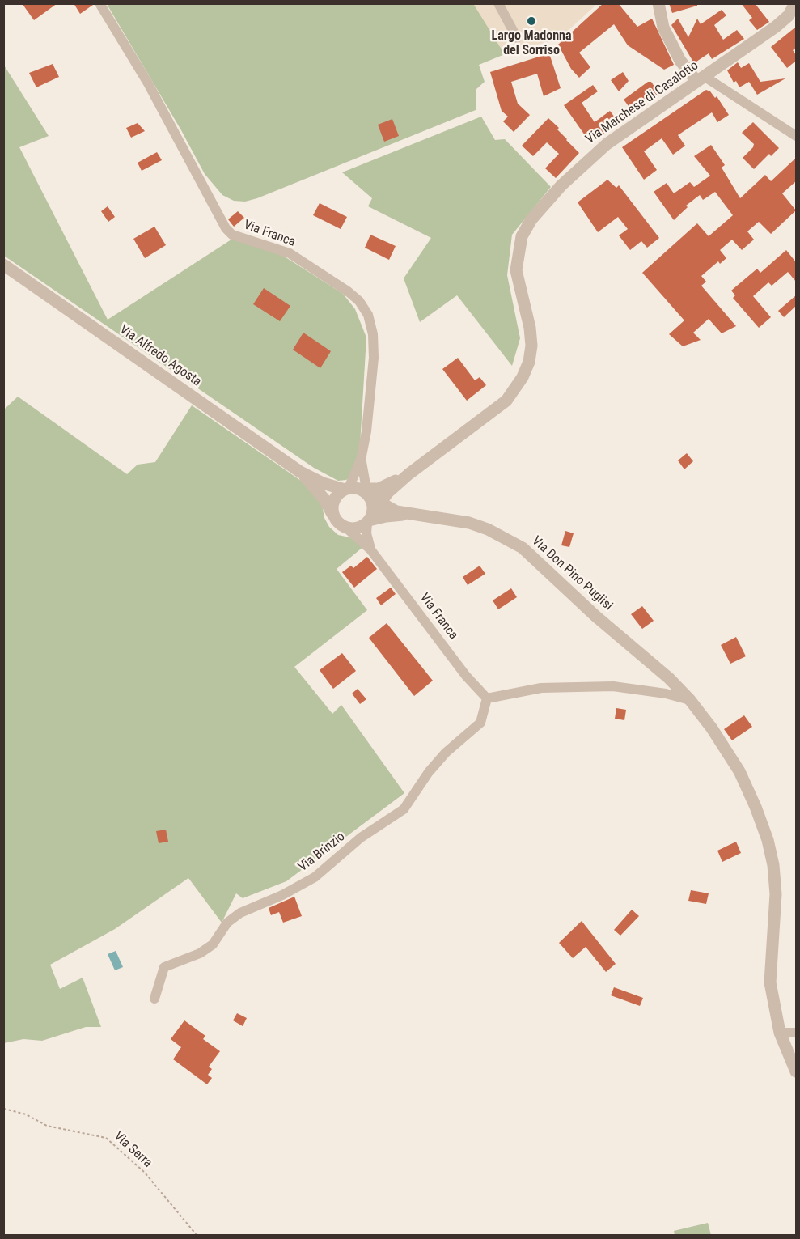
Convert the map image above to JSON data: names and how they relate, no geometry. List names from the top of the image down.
{
  "streets": {
    "street": [
      "Via Marchese di Casalotto",
      "Via Franca",
      "Via Alfredo Agosta",
      "Via Don Pino Puglisi",
      "Via Brinzio"
    ],
    "path": ["Via Serra"]
  },
  "crossings": [
    ["Via Marchese di Casalotto", "Via Alfredo Agosta"],
    ["Via Franca", "Via Alfredo Agosta"],
    ["Via Franca", "Via Brinzio"],
    ["Via Alfredo Agosta", "Via Don Pino Puglisi"]
  ],
  "places": ["Largo Madonna del Sorriso"]
}
